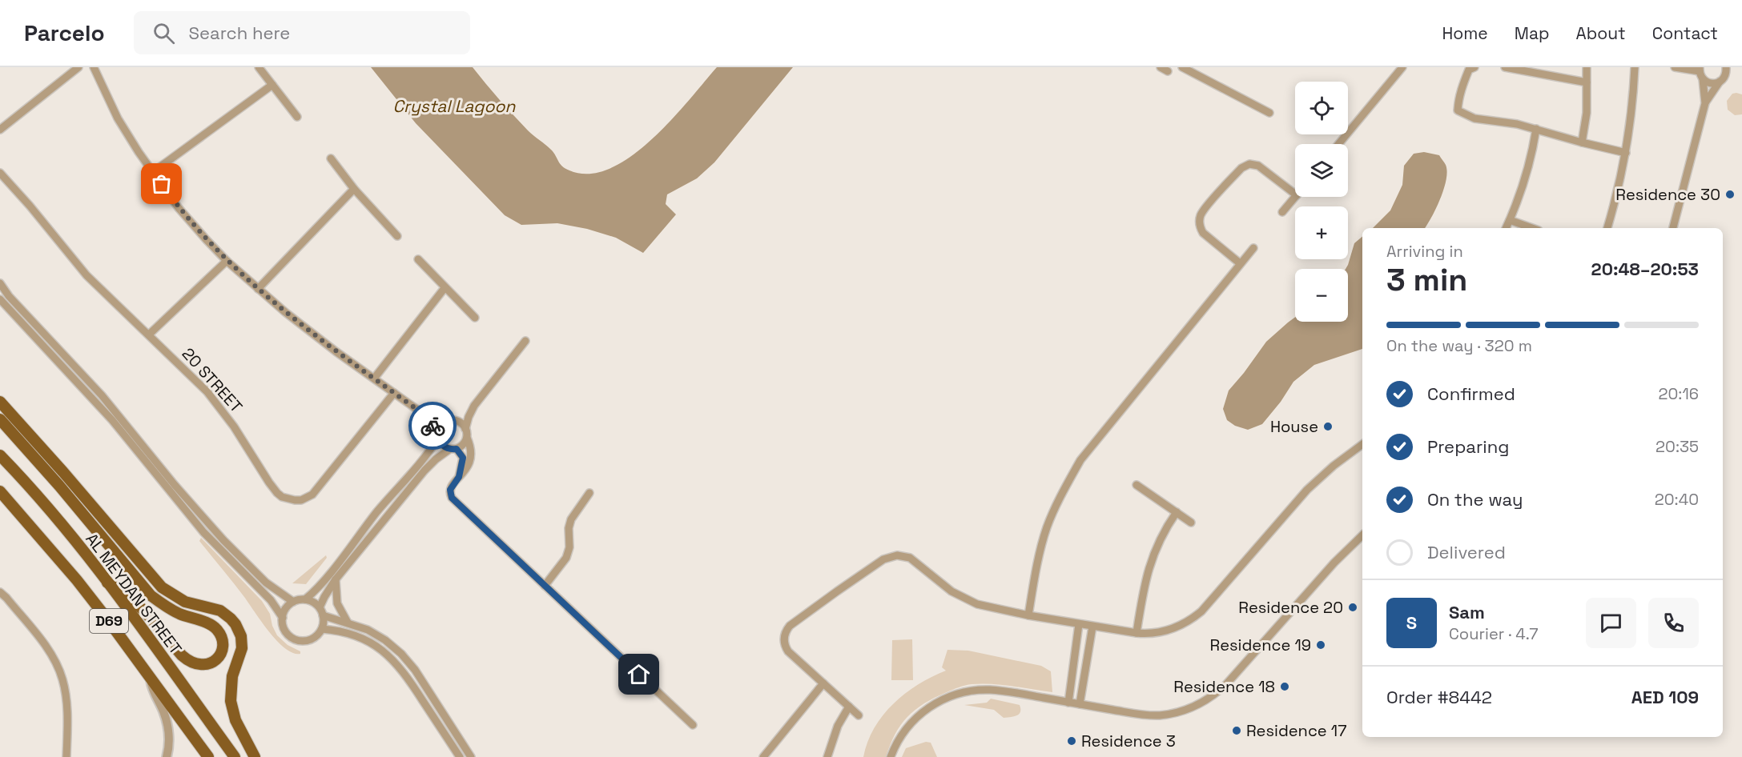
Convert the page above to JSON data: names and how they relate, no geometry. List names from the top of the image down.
{
  "streets": {
    "main road": ["AL MEYDAN STREET", "D69"],
    "street": ["20 STREET"]
  },
  "water": ["Crystal Lagoon"],
  "places": [
    "Residence 30",
    "House",
    "Residence 20",
    "Residence 19",
    "Residence 18",
    "Residence 17",
    "Residence 3"
  ],
  "page": {
    "header": "Parcelo",
    "search": "Search here",
    "nav": [
      "Home",
      "Map",
      "About",
      "Contact"
    ],
    "map_buttons": ["+", "−"],
    "heading": ["3 min", "Arriving in", "20:48–20:53"],
    "panel": [
      "Sam",
      "Courier · 4.7",
      "Order #8442",
      "AED 109"
    ],
    "bar": "On the way · 320 m",
    "list": [
      ["Confirmed", "20:16"],
      ["Preparing", "20:35"],
      ["On the way", "20:40"],
      "Delivered"
    ],
    "round": "S"
  }
}
